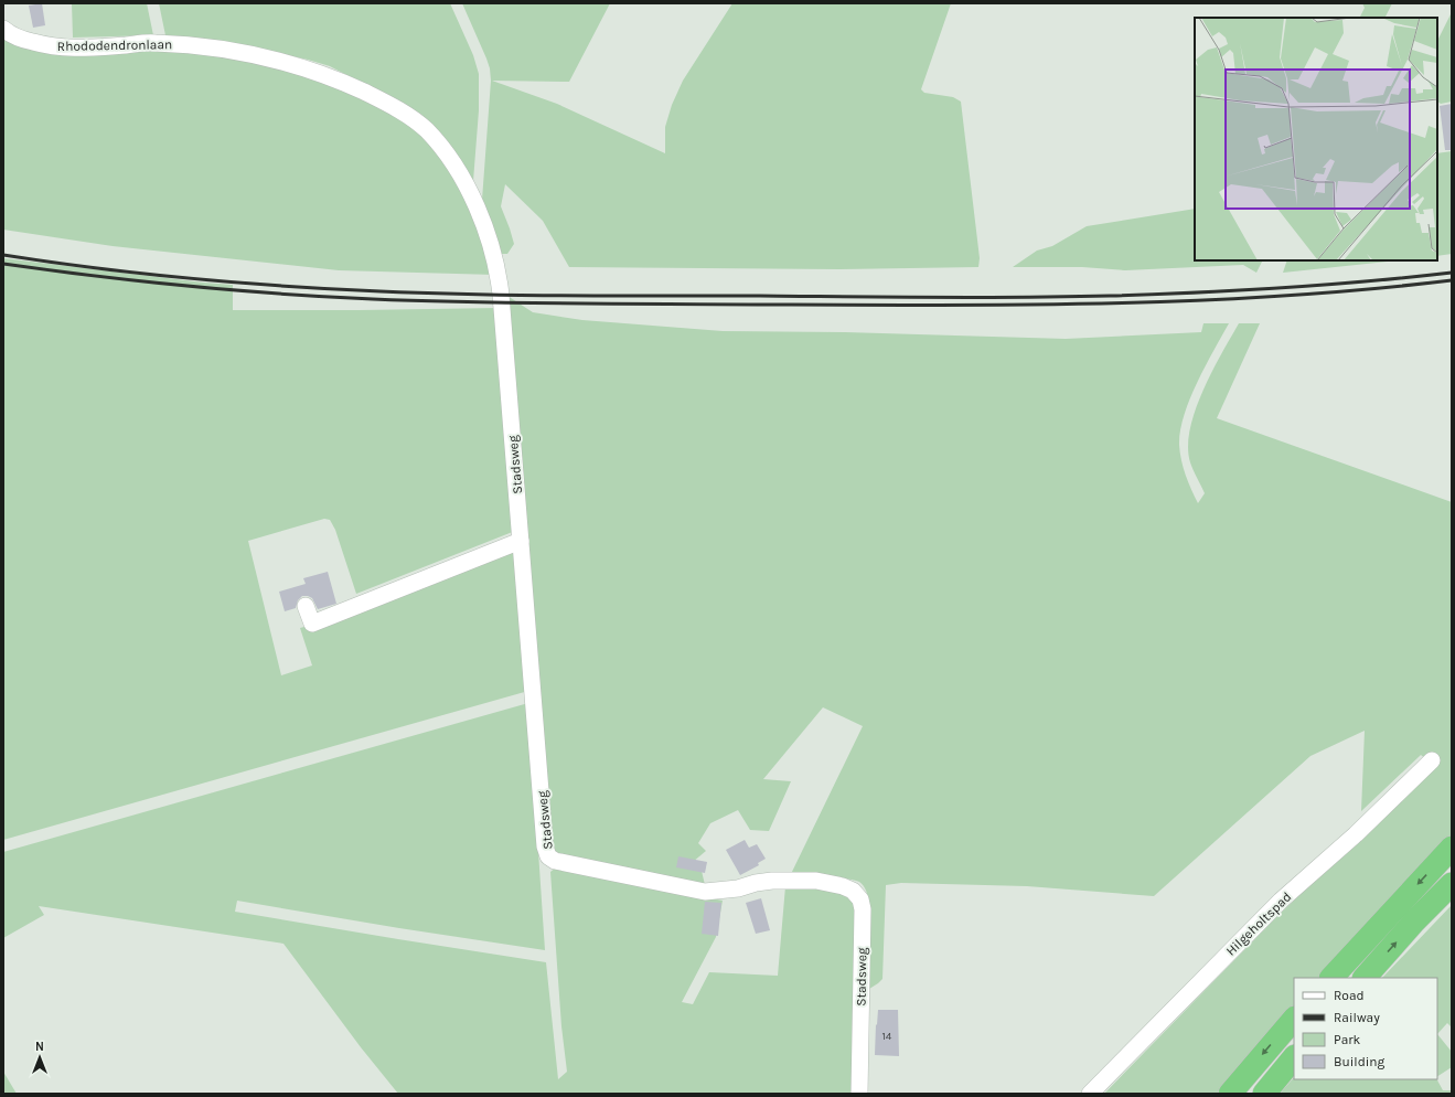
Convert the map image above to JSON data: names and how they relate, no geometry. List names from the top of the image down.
{
  "streets": {
    "street": ["Rhododendronlaan", "Stadsweg", "Hilgeholtspad"]
  },
  "crossings": [
    ["Rhododendronlaan", "Stadsweg"]
  ],
  "house_numbers": ["14"],
  "legend": [
    "Road",
    "Railway",
    "Park",
    "Building"
  ],
  "north": "top"
}
